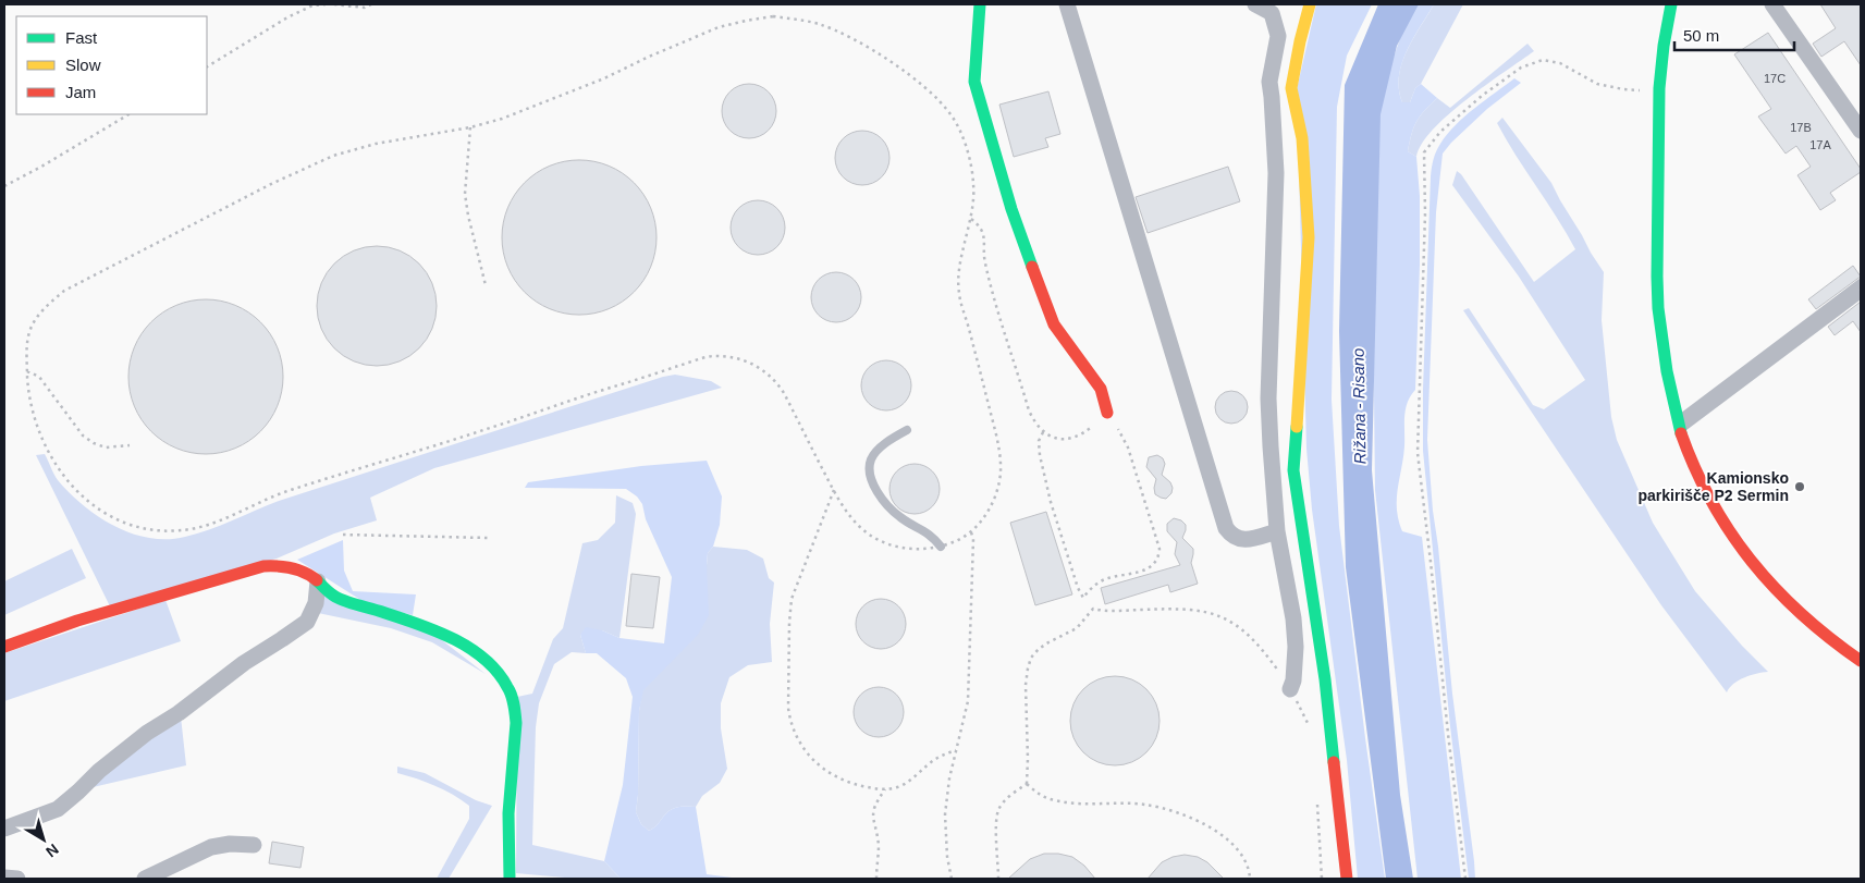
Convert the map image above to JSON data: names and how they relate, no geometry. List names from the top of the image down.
{
  "water": ["Rižana - Risano"],
  "places": ["Kamionsko parkirišče P2 Sermin"],
  "house_numbers": ["17C", "17B", "17A"],
  "legend": ["Fast", "Slow", "Jam"],
  "scale_bar": "50 m",
  "north": "bottom right"
}
